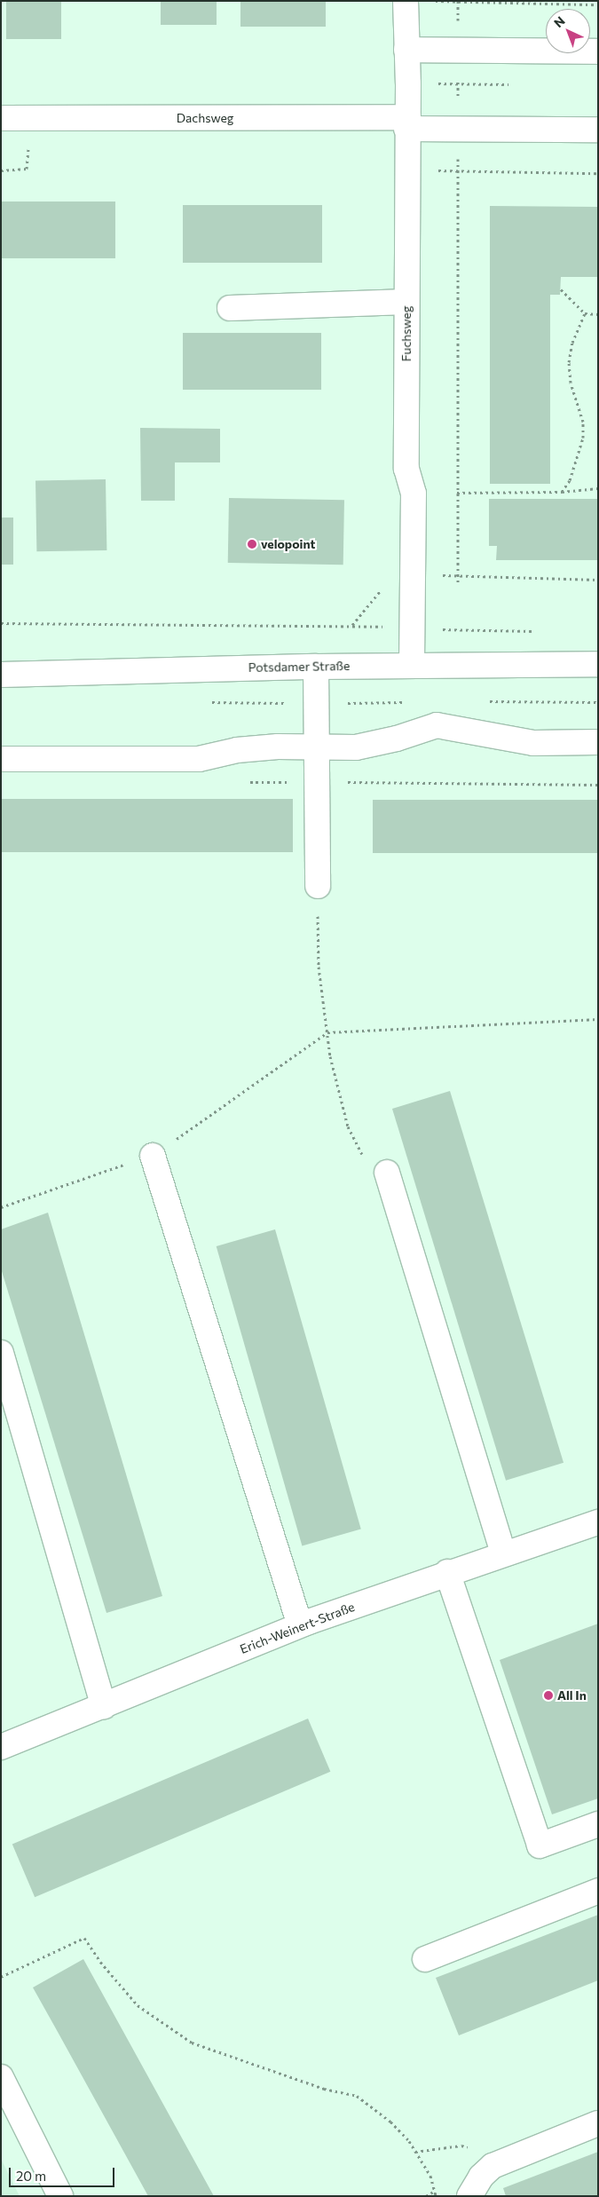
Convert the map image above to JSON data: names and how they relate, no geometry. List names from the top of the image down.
{
  "streets": {
    "street": [
      "Dachsweg",
      "Fuchsweg",
      "Potsdamer Straße",
      "Erich-Weinert-Straße"
    ]
  },
  "crossings": [
    ["Dachsweg", "Fuchsweg"],
    ["Fuchsweg", "Potsdamer Straße"]
  ],
  "places": ["velopoint", "All In"],
  "scale_bar": "20 m",
  "north": "top left"
}
